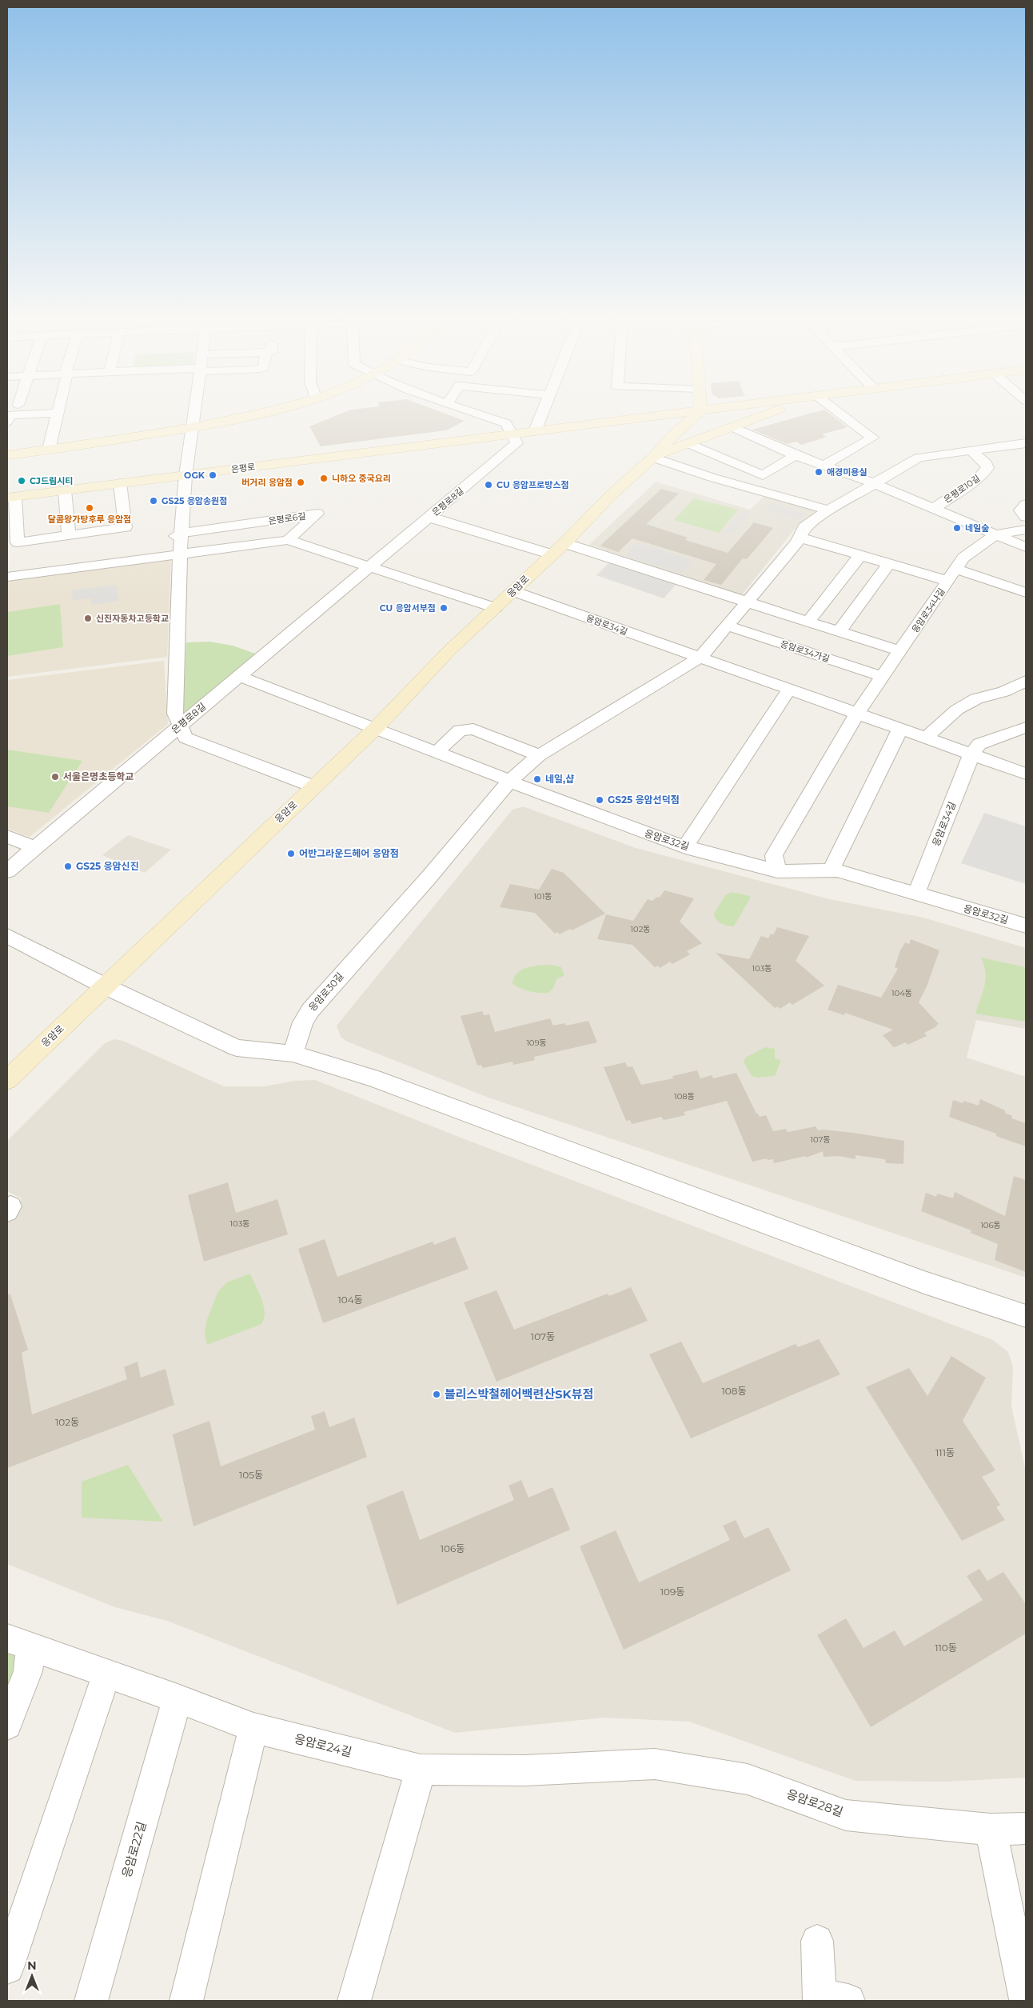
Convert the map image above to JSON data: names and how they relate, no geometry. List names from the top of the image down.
{
  "streets": {
    "main road": ["은평로", "응암로"],
    "street": [
      "은평로10길",
      "은평로8길",
      "은평로6길",
      "응암로34나길",
      "응암로34길",
      "응암로34가길",
      "응암로32길",
      "응암로30길",
      "응암로24길",
      "응암로28길",
      "응암로22길"
    ]
  },
  "crossings": [
    ["은평로", "은평로8길"],
    ["은평로10길", "응암로34나길"],
    ["은평로8길", "응암로32길"],
    ["응암로", "응암로34길"],
    ["응암로", "응암로32길"],
    ["응암로34나길", "응암로34길"],
    ["응암로34나길", "응암로34가길"],
    ["응암로34길", "응암로32길"],
    ["응암로32길", "응암로30길"],
    ["응암로24길", "응암로28길"],
    ["응암로24길", "응암로22길"]
  ],
  "places": [
    "애경미용실",
    "OGK",
    "니하오 중국요리",
    "CJ드림시티",
    "버거리 응암점",
    "CU 응암프로방스점",
    "GS25 응암송원점",
    "달콤왕가탕후루 응암점",
    "네일숲",
    "CU 응암서부점",
    "신진자동차고등학교",
    "서울은명초등학교",
    "네일,샵",
    "GS25 응암선덕점",
    "어반그라운드헤어 응암점",
    "GS25 응암신진",
    "블리스박철헤어백련산SK뷰점"
  ],
  "house_numbers": [
    "101동",
    "102동",
    "103동",
    "104동",
    "109동",
    "108동",
    "107동",
    "103동",
    "106동",
    "104동",
    "107동",
    "108동",
    "102동",
    "111동",
    "105동",
    "106동",
    "109동",
    "110동"
  ],
  "north": "top"
}
